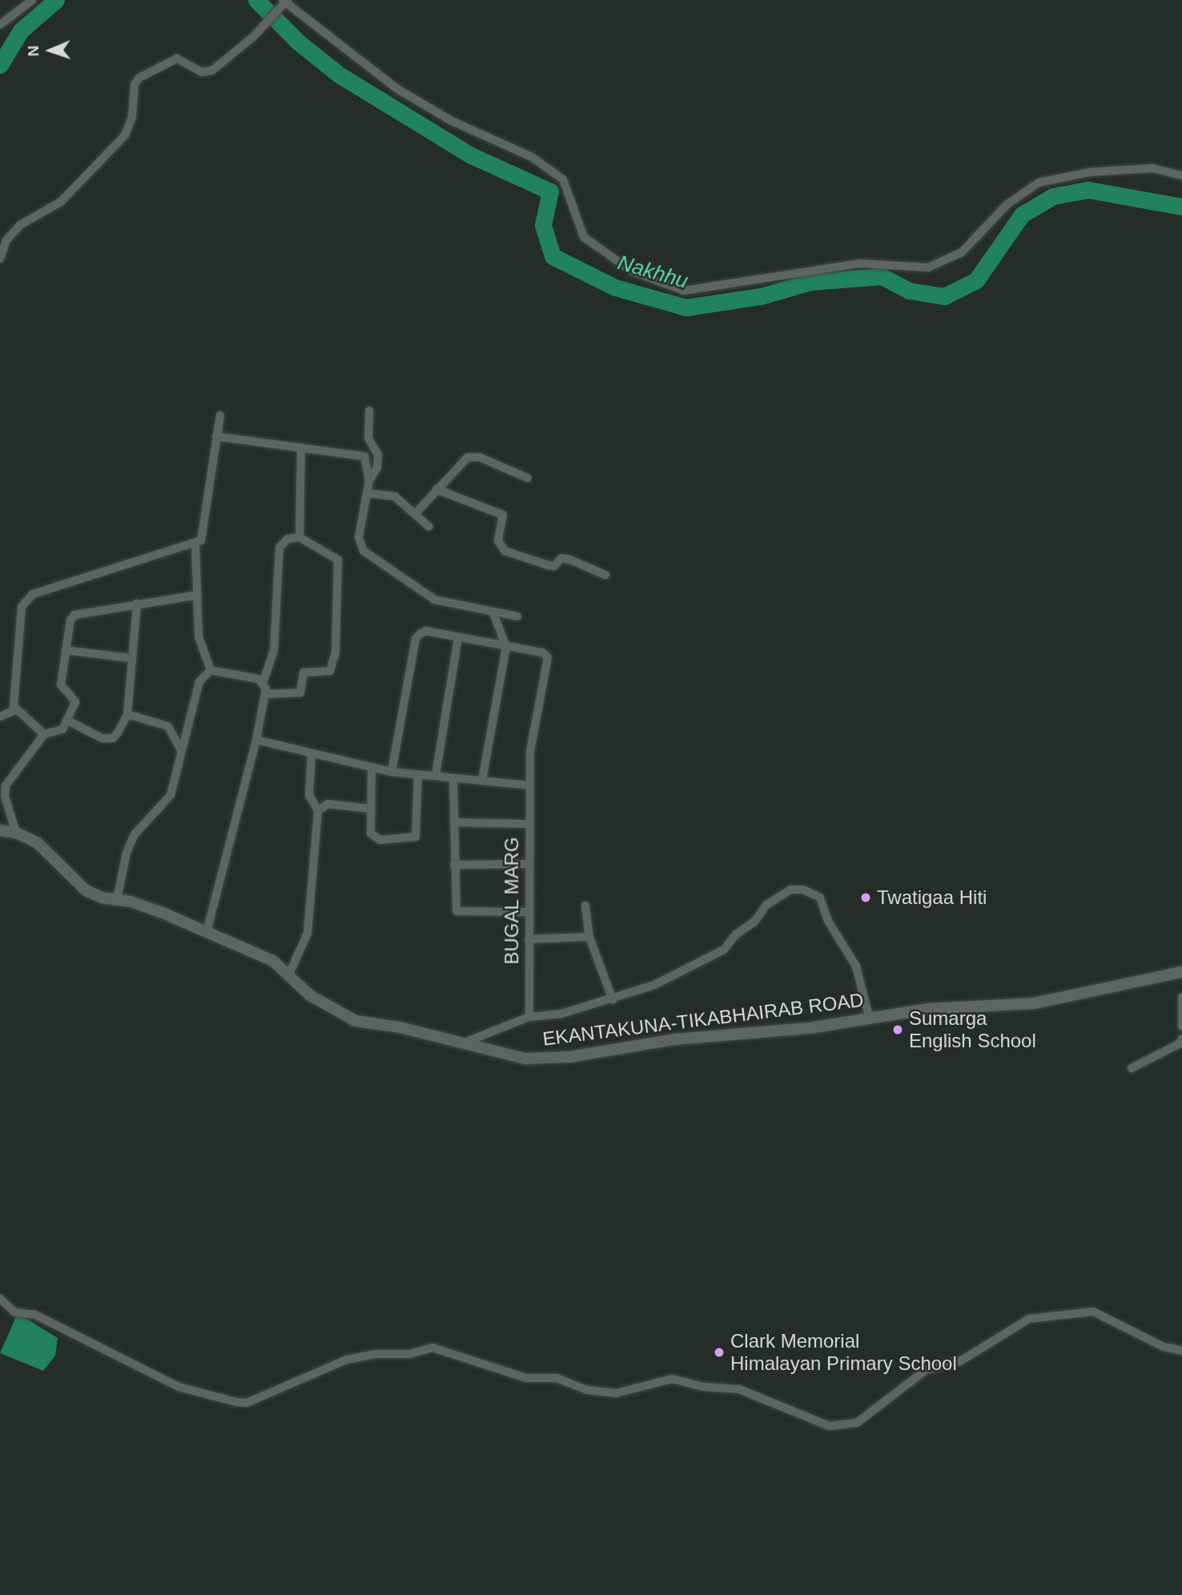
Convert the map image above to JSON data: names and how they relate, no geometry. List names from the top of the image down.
{
  "streets": {
    "main road": ["EKANTAKUNA-TIKABHAIRAB ROAD"],
    "street": ["BUGAL MARG"]
  },
  "water": ["Nakhhu"],
  "places": ["Twatigaa Hiti", "Sumarga English School", "Clark Memorial Himalayan Primary School"],
  "north": "left"
}
